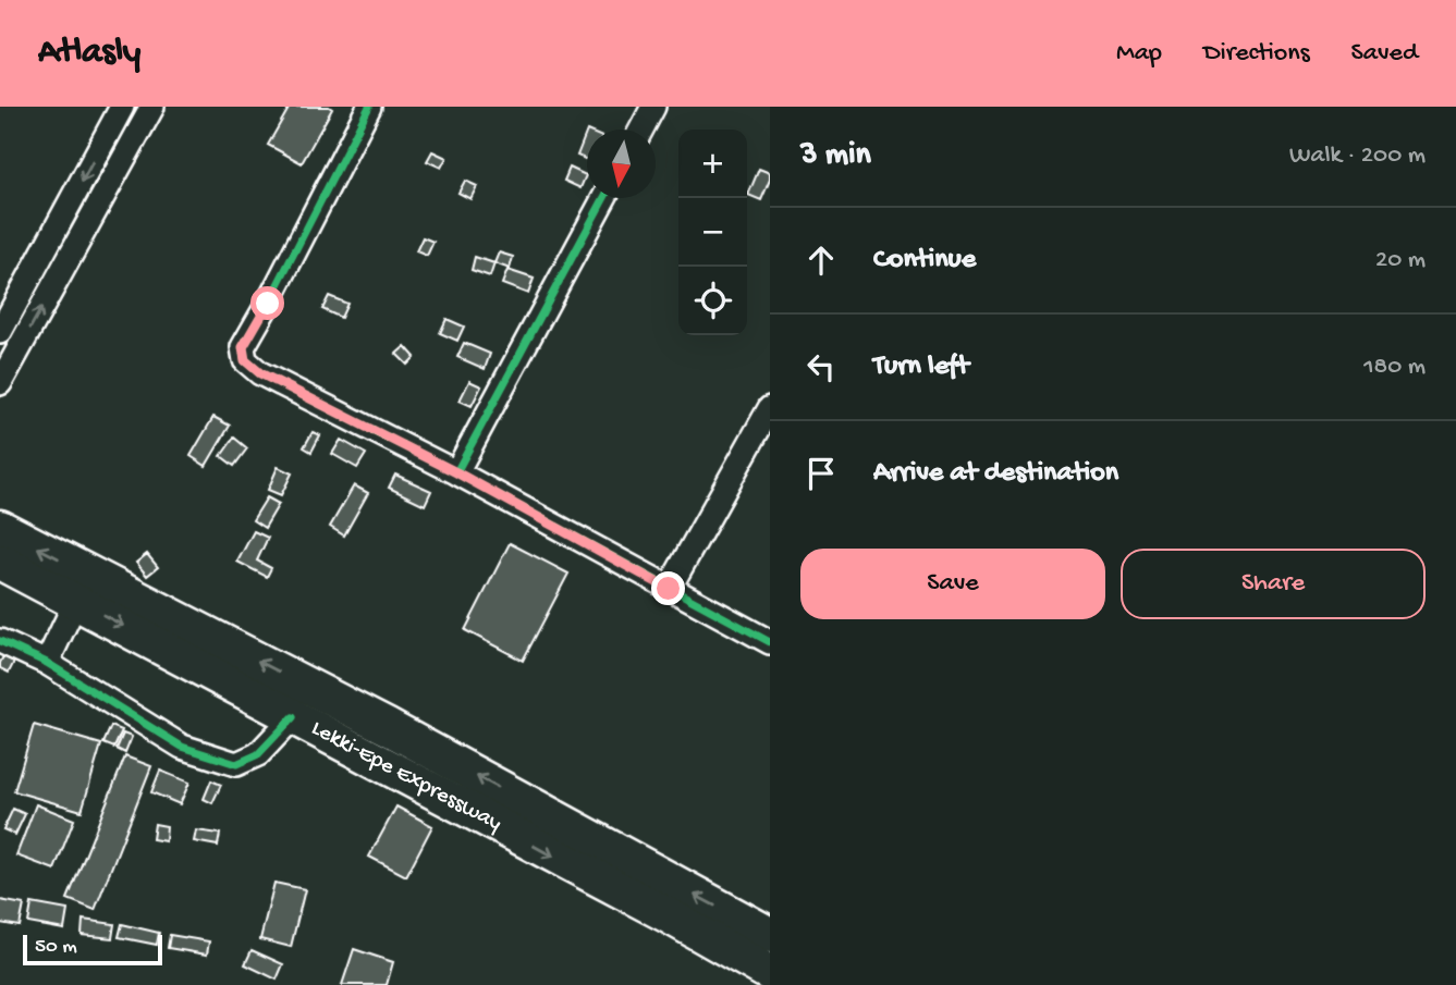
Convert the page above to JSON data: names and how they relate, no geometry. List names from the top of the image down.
{
  "streets": {
    "highway": ["Lekki-Epe Expressway"]
  },
  "scale_bar": "50 m",
  "north": "bottom",
  "page": {
    "header": "Atlasly",
    "nav": ["Map", "Directions", "Saved"],
    "heading": ["3 min", "Walk · 200 m"],
    "map_buttons": ["+", "−"],
    "list": [
      ["Continue", "20 m"],
      ["Turn left", "180 m"],
      "Arrive at destination"
    ],
    "buttons": ["Save", "Share"],
    "scale": "50 m"
  }
}
